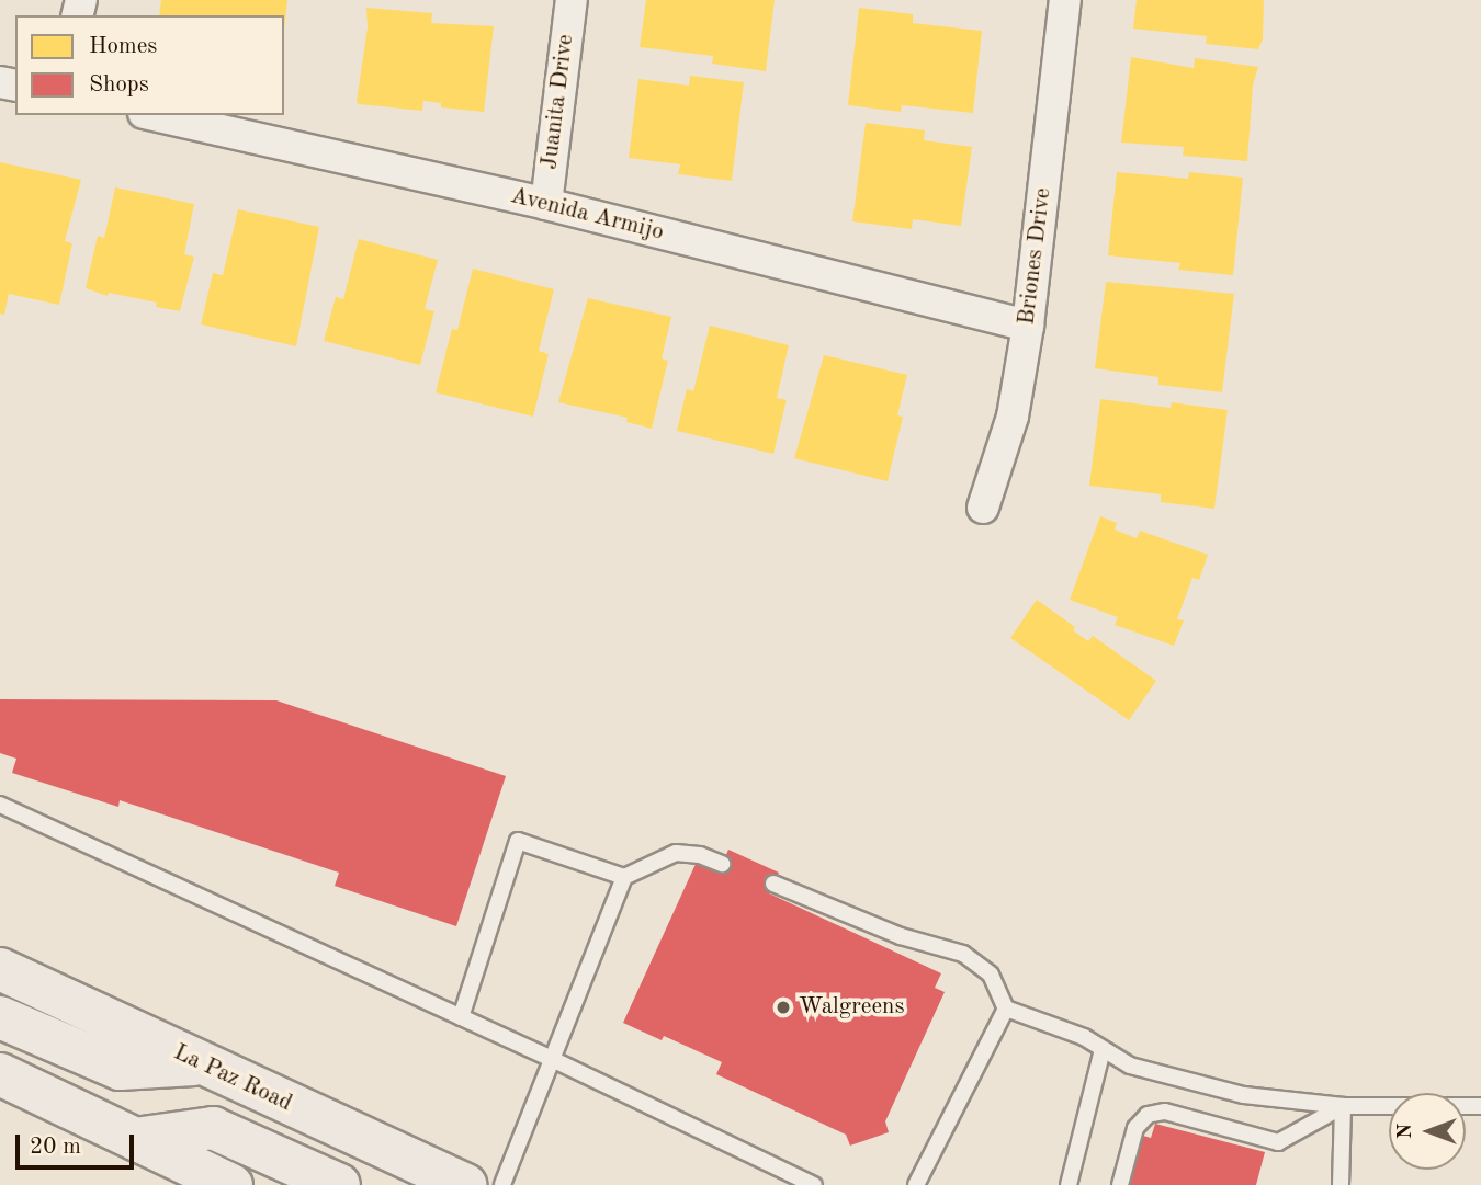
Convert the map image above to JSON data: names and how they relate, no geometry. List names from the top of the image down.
{
  "streets": {
    "main road": ["La Paz Road"],
    "street": ["Juanita Drive", "Avenida Armijo", "Briones Drive"]
  },
  "crossings": [
    ["Juanita Drive", "Avenida Armijo"],
    ["Avenida Armijo", "Briones Drive"]
  ],
  "places": ["Walgreens"],
  "legend": ["Homes", "Shops"],
  "scale_bar": "20 m",
  "north": "left"
}
